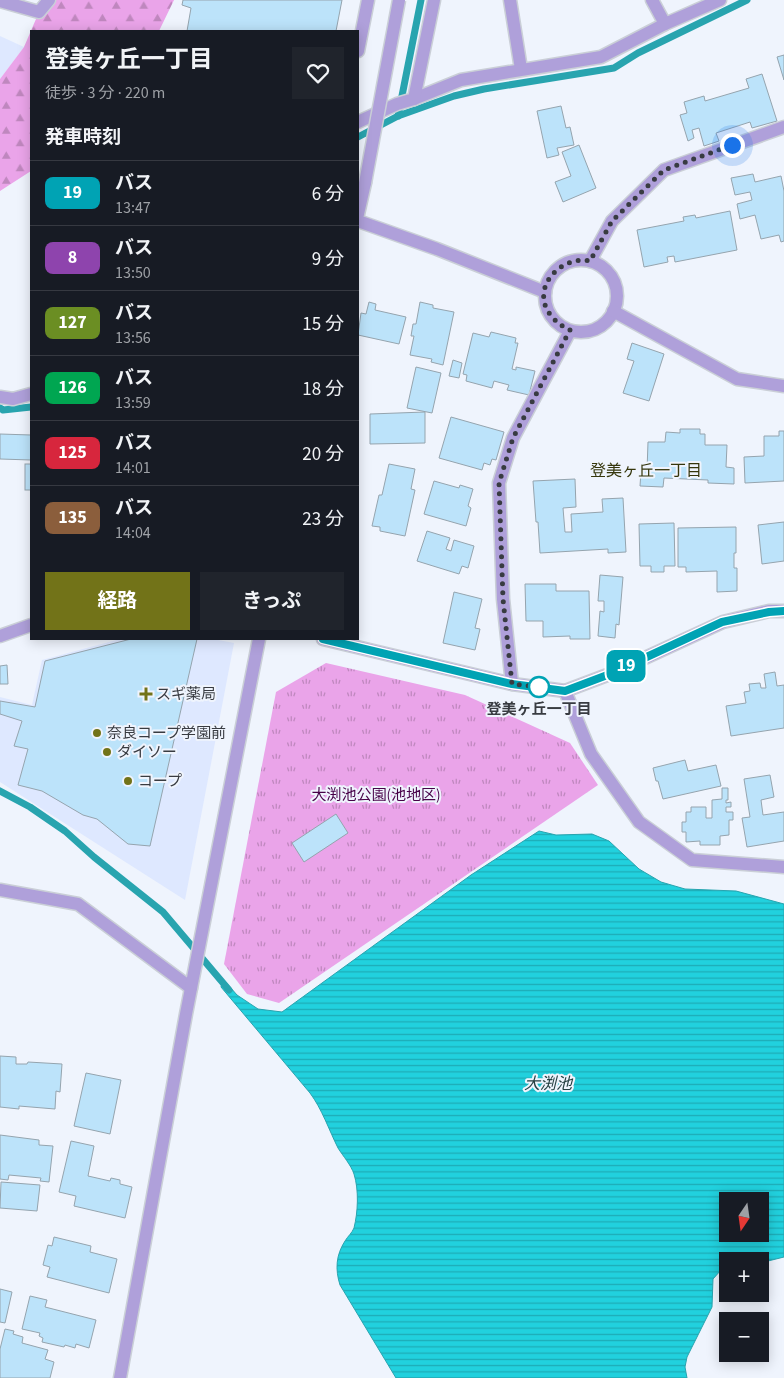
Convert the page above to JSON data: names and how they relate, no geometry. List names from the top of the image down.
{
  "districts": ["登美ヶ丘一丁目"],
  "water": ["大渕池"],
  "parks": ["大渕池公園(池地区)"],
  "places": {
    "other": [
      "登美ヶ丘一丁目",
      "奈良コープ学園前",
      "ダイソー",
      "コープ"
    ],
    "health": ["スギ薬局"]
  },
  "lines": ["bus line 19"],
  "north": "bottom",
  "page": {
    "on_map": "19",
    "heading": [
      ["登美ヶ丘一丁目", "徒歩 · 3 分 · 220 m"],
      "発車時刻"
    ],
    "list": [
      {
        "mark": "19",
        "name": "バス",
        "note": "13:47",
        "value": "6 分"
      },
      {
        "mark": "8",
        "name": "バス",
        "note": "13:50",
        "value": "9 分"
      },
      {
        "mark": "127",
        "name": "バス",
        "note": "13:56",
        "value": "15 分"
      },
      {
        "mark": "126",
        "name": "バス",
        "note": "13:59",
        "value": "18 分"
      },
      {
        "mark": "125",
        "name": "バス",
        "note": "14:01",
        "value": "20 分"
      },
      {
        "mark": "135",
        "name": "バス",
        "note": "14:04",
        "value": "23 分"
      }
    ],
    "buttons": ["経路", "きっぷ"],
    "map_buttons": ["+", "−"]
  }
}
